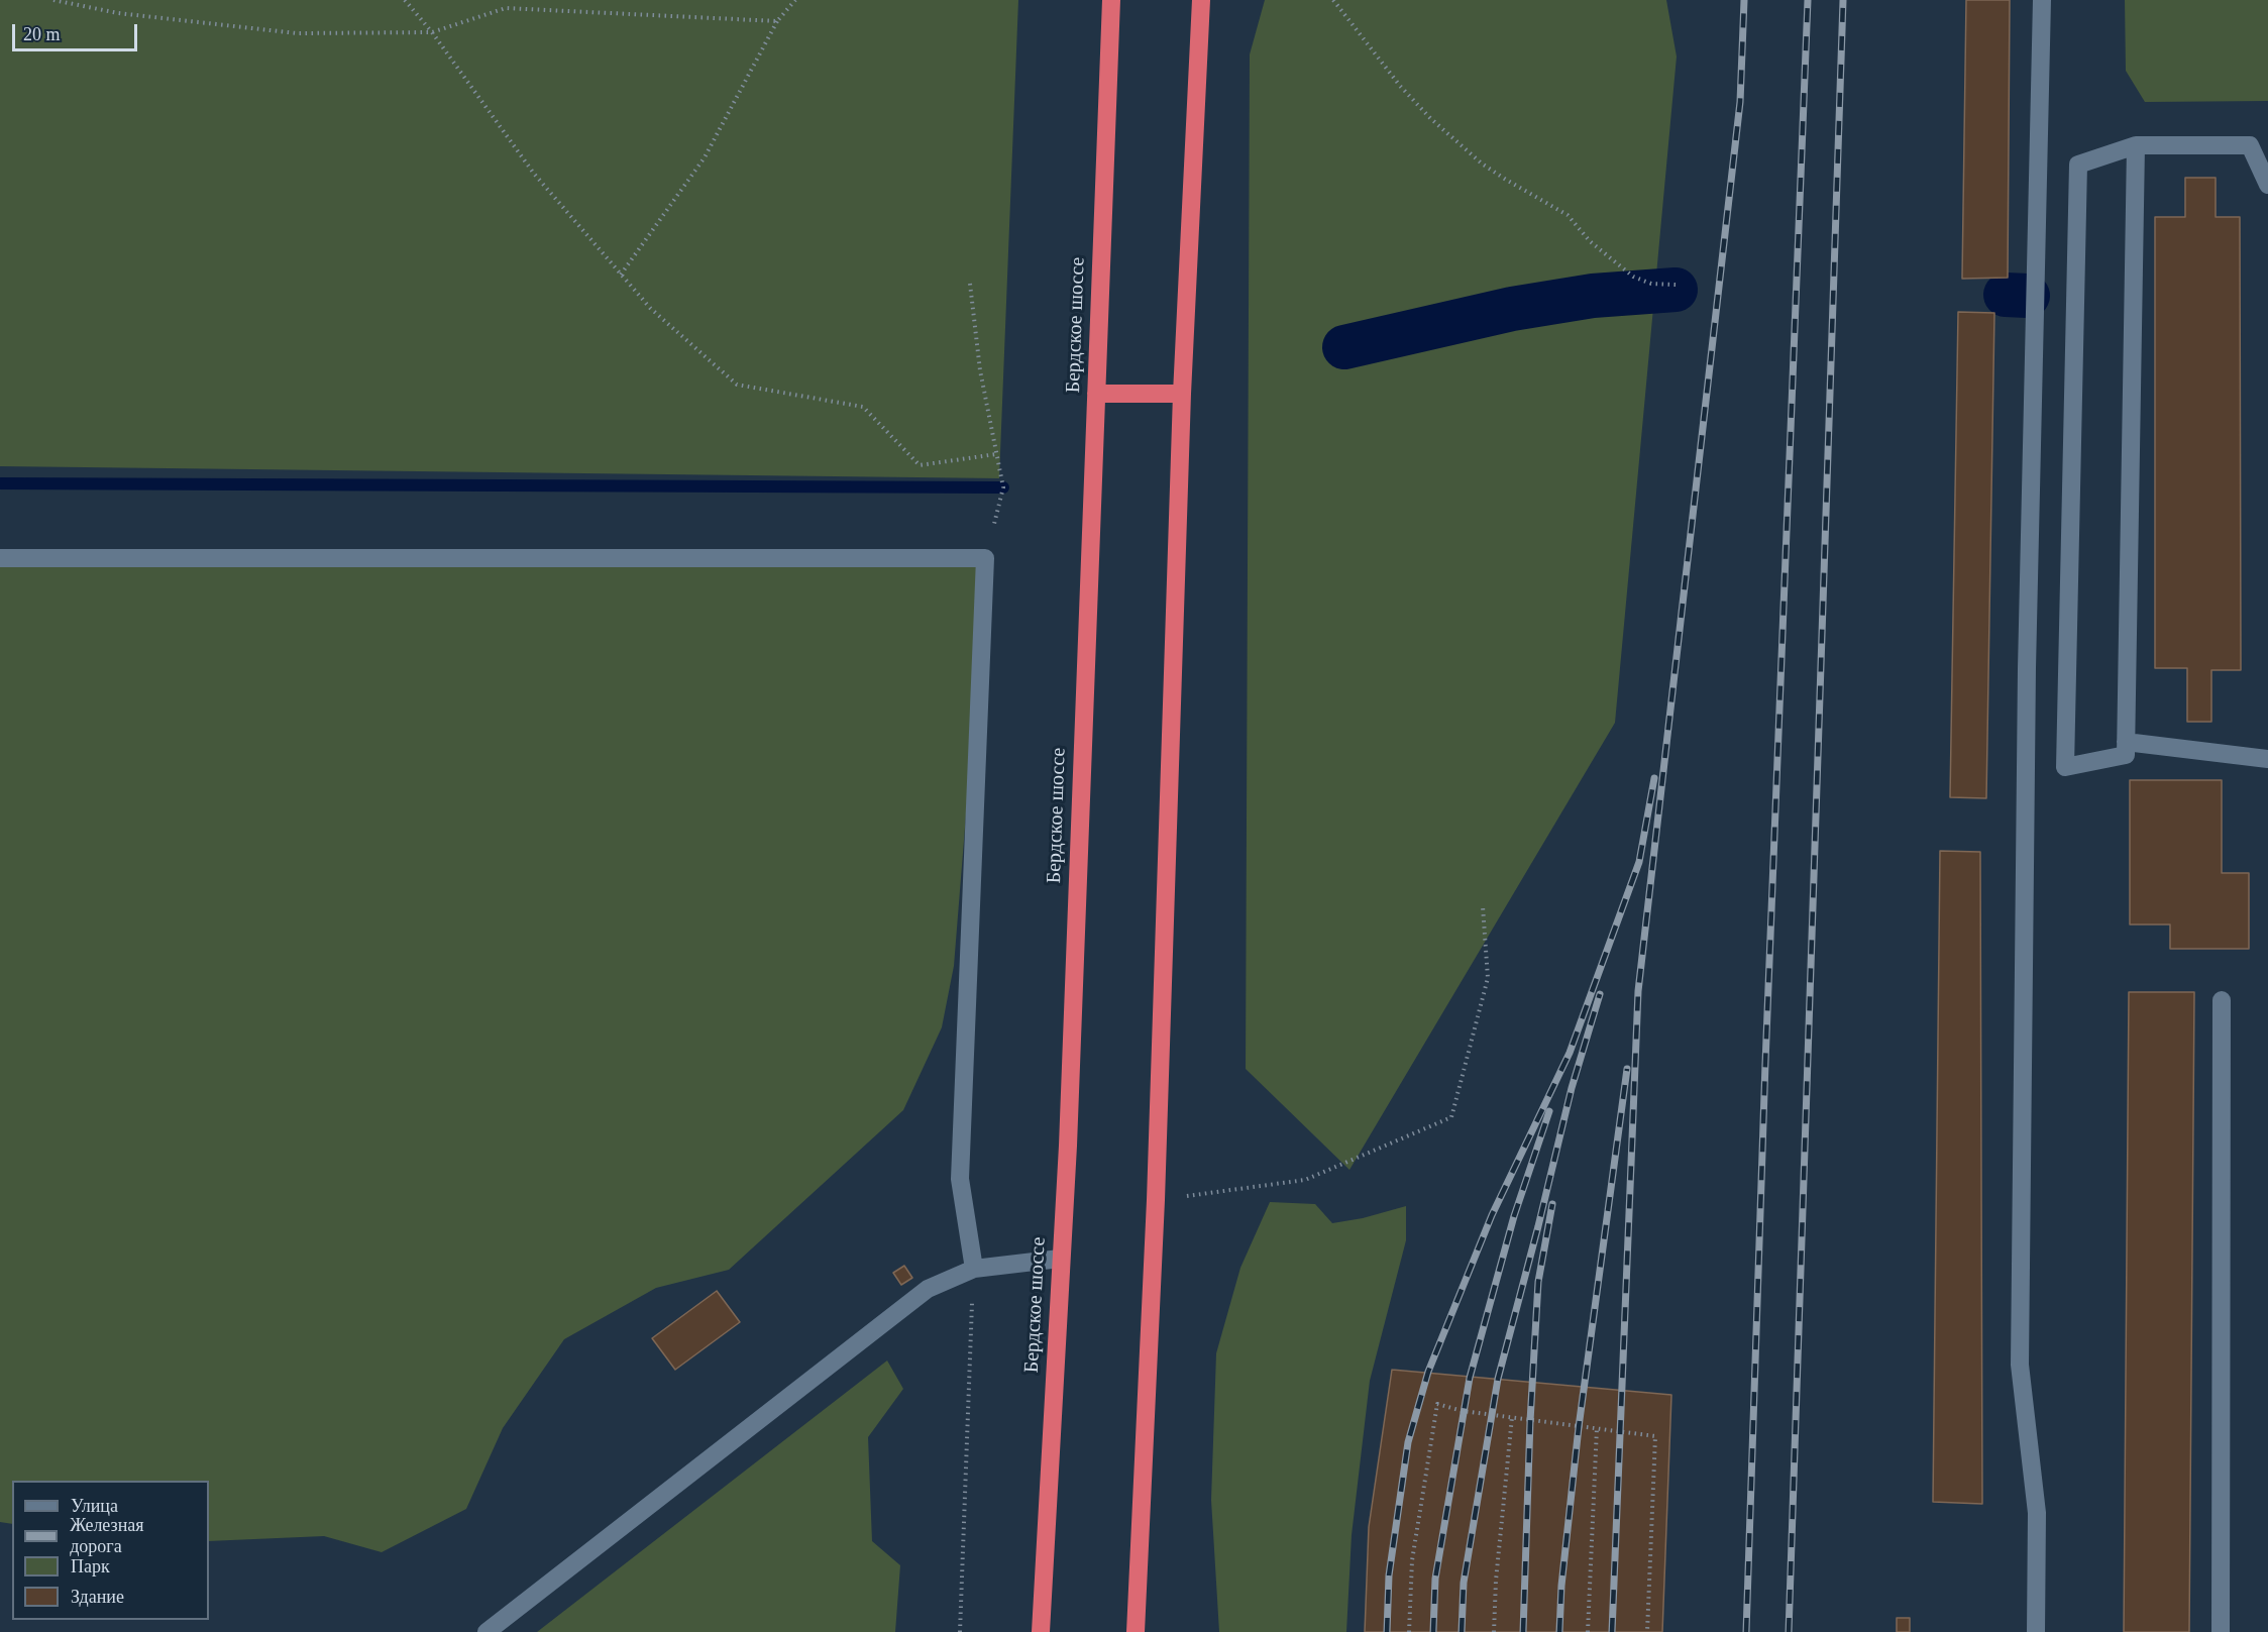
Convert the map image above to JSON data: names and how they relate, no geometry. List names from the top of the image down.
{
  "streets": {
    "highway": ["Бердское шоссе"]
  },
  "legend": [
    "Улица",
    "Железная дорога",
    "Парк",
    "Здание"
  ],
  "scale_bar": "20 m"
}
